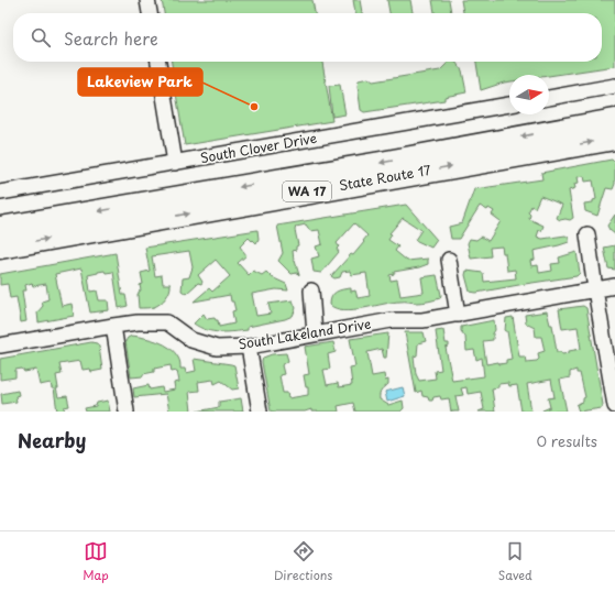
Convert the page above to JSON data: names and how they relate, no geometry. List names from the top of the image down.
{
  "streets": {
    "highway": ["State Route 17", "WA 17"],
    "street": ["South Clover Drive", "South Lakeland Drive"]
  },
  "places": ["Lakeview Park"],
  "north": "right",
  "page": {
    "search": "Search here",
    "heading": ["Nearby", "0 results"],
    "nav": ["Map", "Directions", "Saved"]
  }
}
